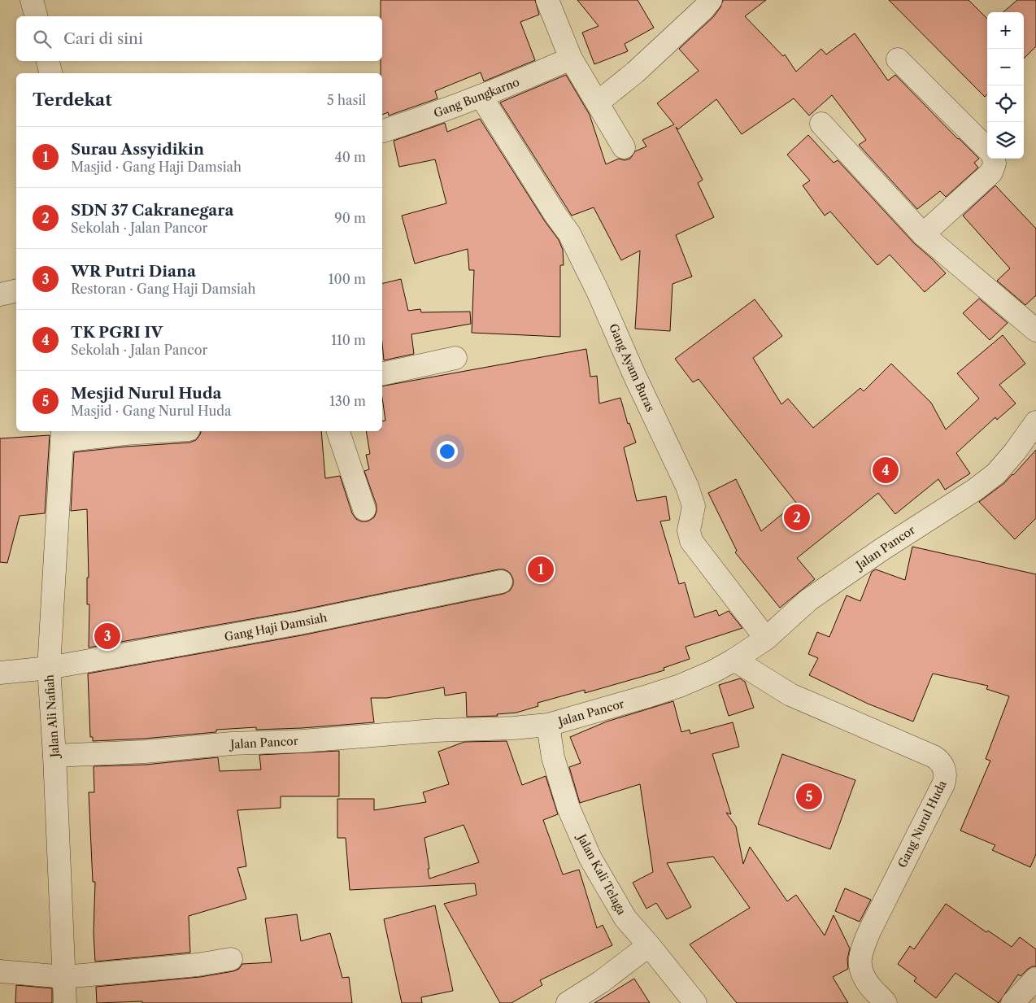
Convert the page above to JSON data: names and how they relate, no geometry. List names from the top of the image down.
{
  "streets": {
    "street": [
      "Gang Bungkarno",
      "Gang Ayam Buras",
      "Jalan Pancor",
      "Gang Haji Damsiah",
      "Jalan Ali Nafiah",
      "Gang Nurul Huda",
      "Jalan Kali Telaga"
    ]
  },
  "crossings": [
    ["Gang Bungkarno", "Gang Ayam Buras"],
    ["Gang Ayam Buras", "Jalan Pancor"],
    ["Jalan Pancor", "Jalan Ali Nafiah"],
    ["Jalan Pancor", "Gang Nurul Huda"],
    ["Jalan Pancor", "Jalan Kali Telaga"],
    ["Gang Haji Damsiah", "Jalan Ali Nafiah"]
  ],
  "page": {
    "map_buttons": ["+", "−"],
    "search": "Cari di sini",
    "heading": ["Terdekat", "5 hasil"],
    "list": [
      {
        "mark": "1",
        "name": "Surau Assyidikin",
        "note": "Masjid · Gang Haji Damsiah",
        "value": "40 m"
      },
      {
        "mark": "2",
        "name": "SDN 37 Cakranegara",
        "note": "Sekolah · Jalan Pancor",
        "value": "90 m"
      },
      {
        "mark": "3",
        "name": "WR Putri Diana",
        "note": "Restoran · Gang Haji Damsiah",
        "value": "100 m"
      },
      {
        "mark": "4",
        "name": "TK PGRI IV",
        "note": "Sekolah · Jalan Pancor",
        "value": "110 m"
      },
      {
        "mark": "5",
        "name": "Mesjid Nurul Huda",
        "note": "Masjid · Gang Nurul Huda",
        "value": "130 m"
      }
    ],
    "pins": [
      "4",
      "2",
      "1",
      "3",
      "5"
    ]
  }
}
